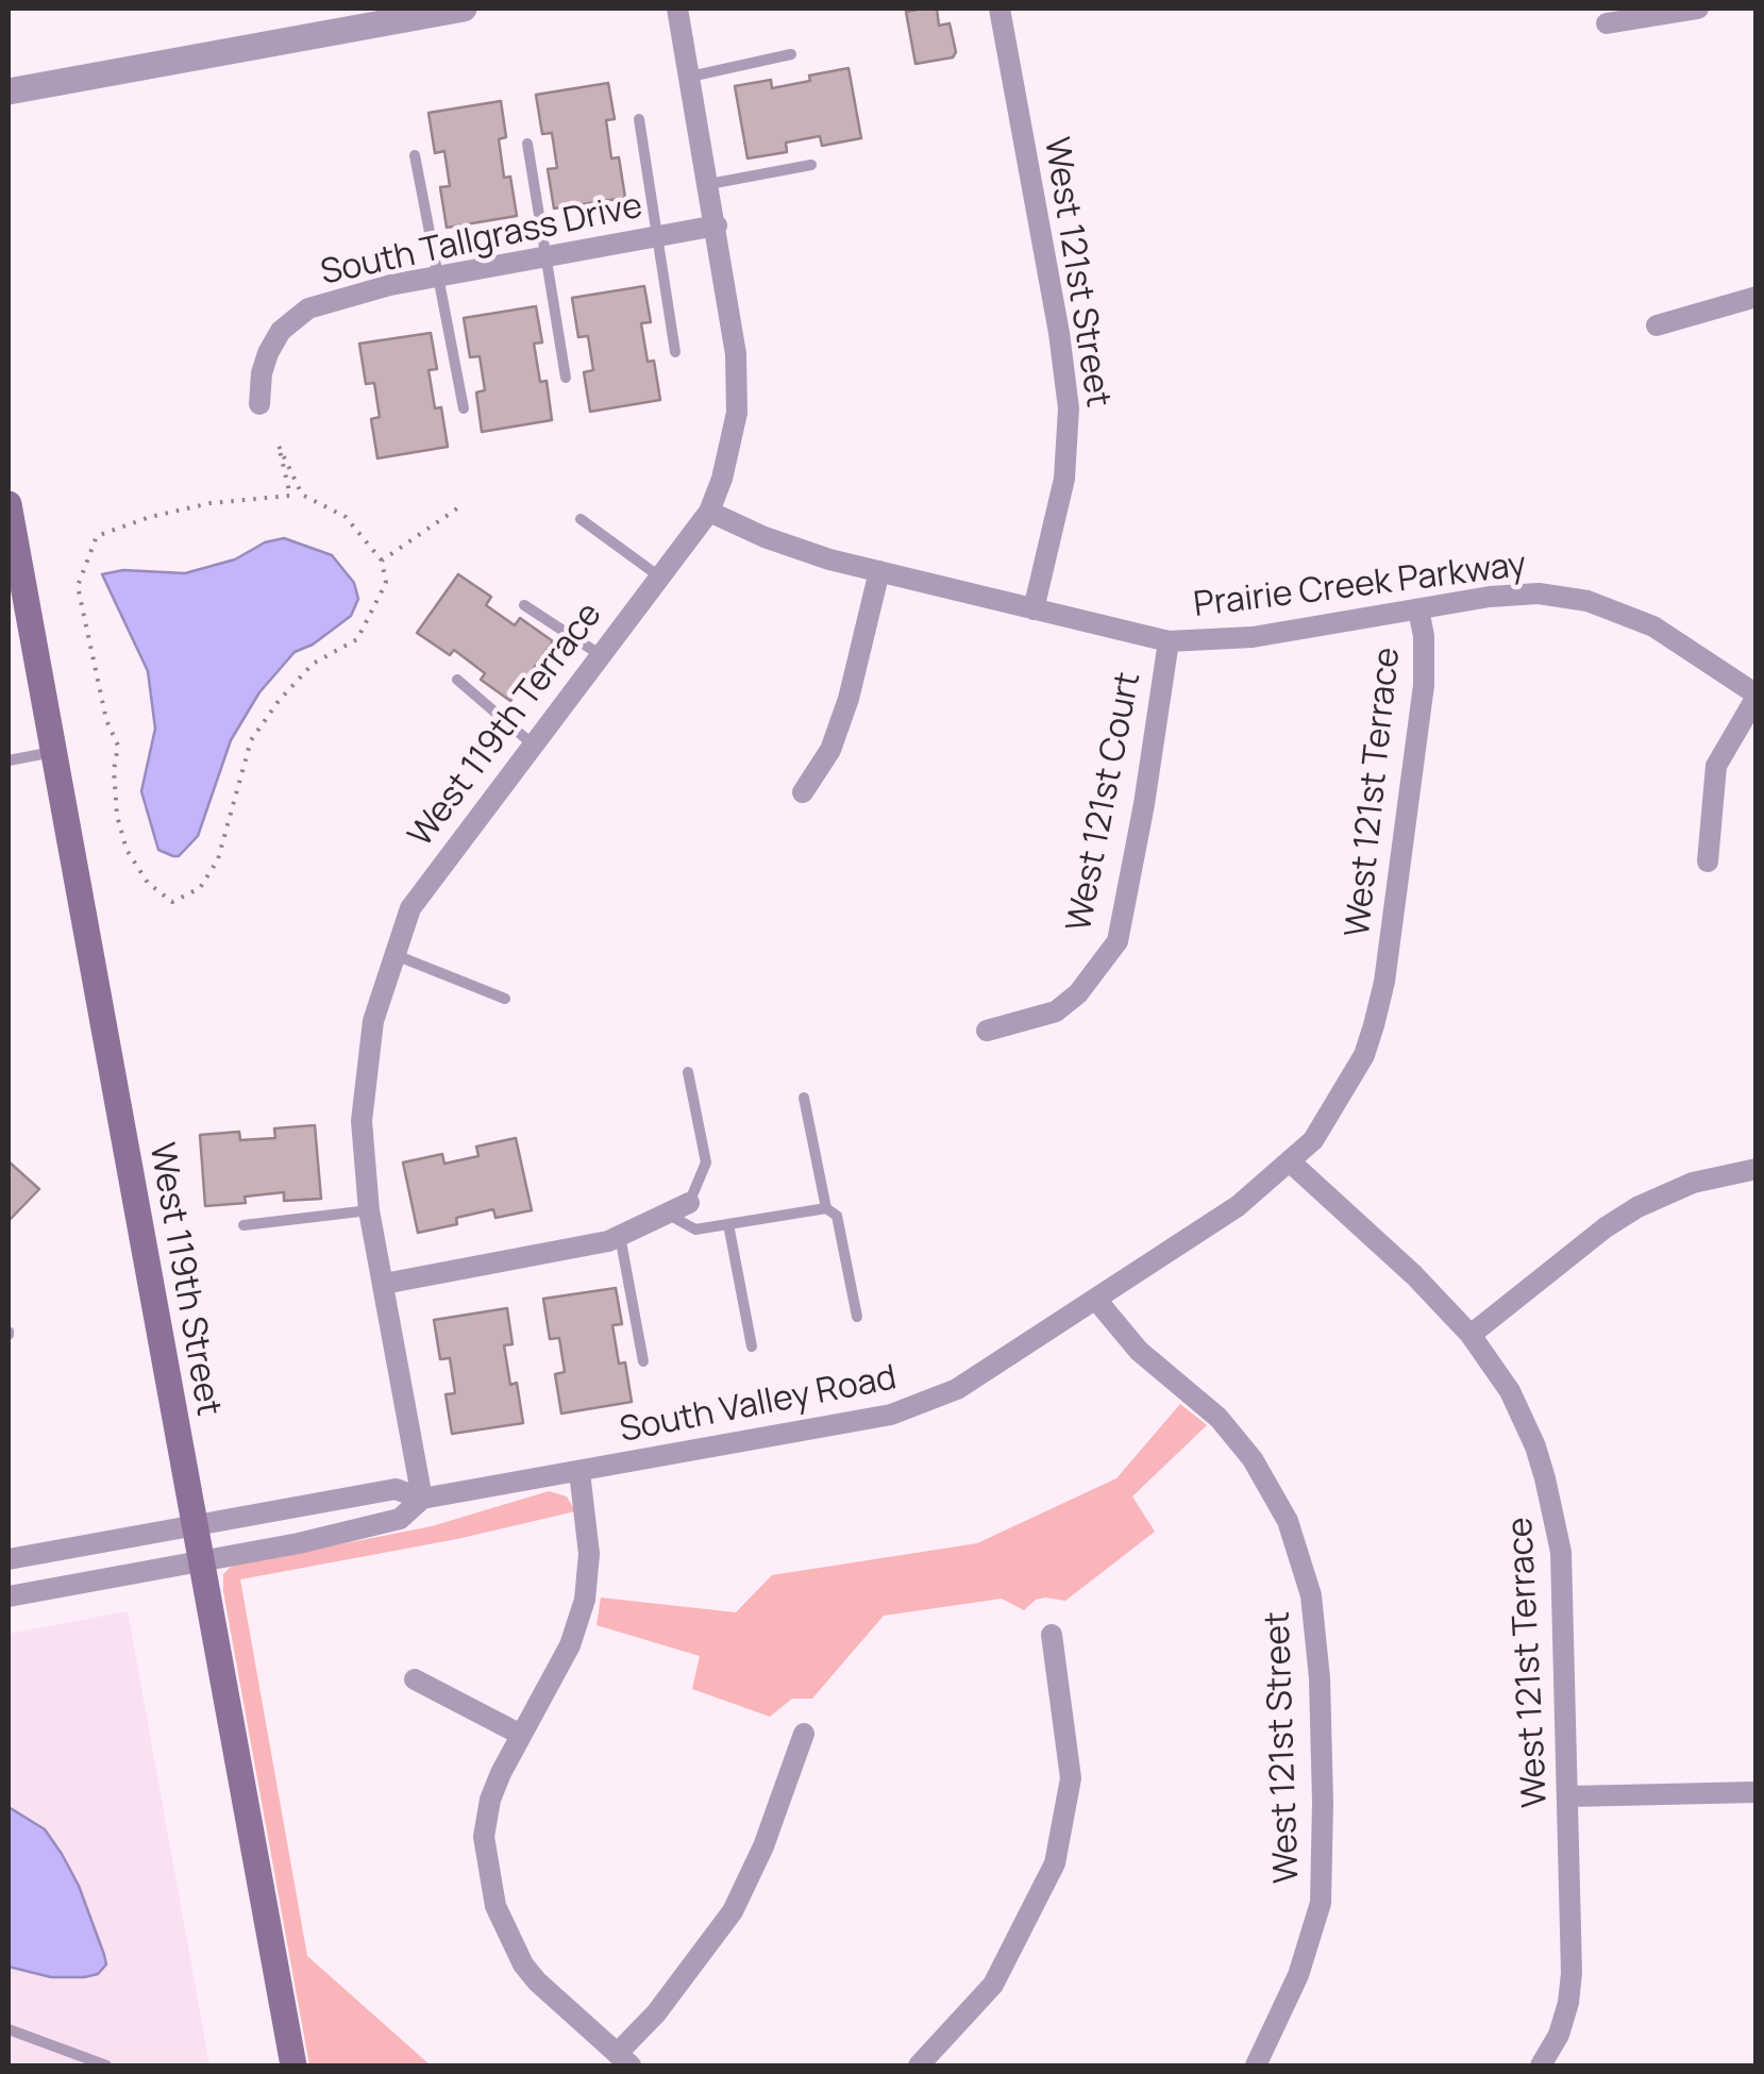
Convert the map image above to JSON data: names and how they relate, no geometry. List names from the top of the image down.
{
  "streets": {
    "main road": ["West 119th Street"],
    "street": [
      "South Tallgrass Drive",
      "West 121st Street",
      "Prairie Creek Parkway",
      "West 119th Terrace",
      "West 121st Terrace",
      "West 121st Court",
      "South Valley Road"
    ]
  },
  "crossings": [
    ["South Tallgrass Drive", "West 119th Terrace"],
    ["West 121st Street", "Prairie Creek Parkway"],
    ["West 121st Street", "South Valley Road"],
    ["Prairie Creek Parkway", "West 119th Terrace"],
    ["Prairie Creek Parkway", "West 121st Terrace"],
    ["Prairie Creek Parkway", "West 121st Court"],
    ["West 119th Terrace", "South Valley Road"],
    ["West 121st Terrace", "South Valley Road"],
    ["West 119th Street", "South Valley Road"]
  ]
}
